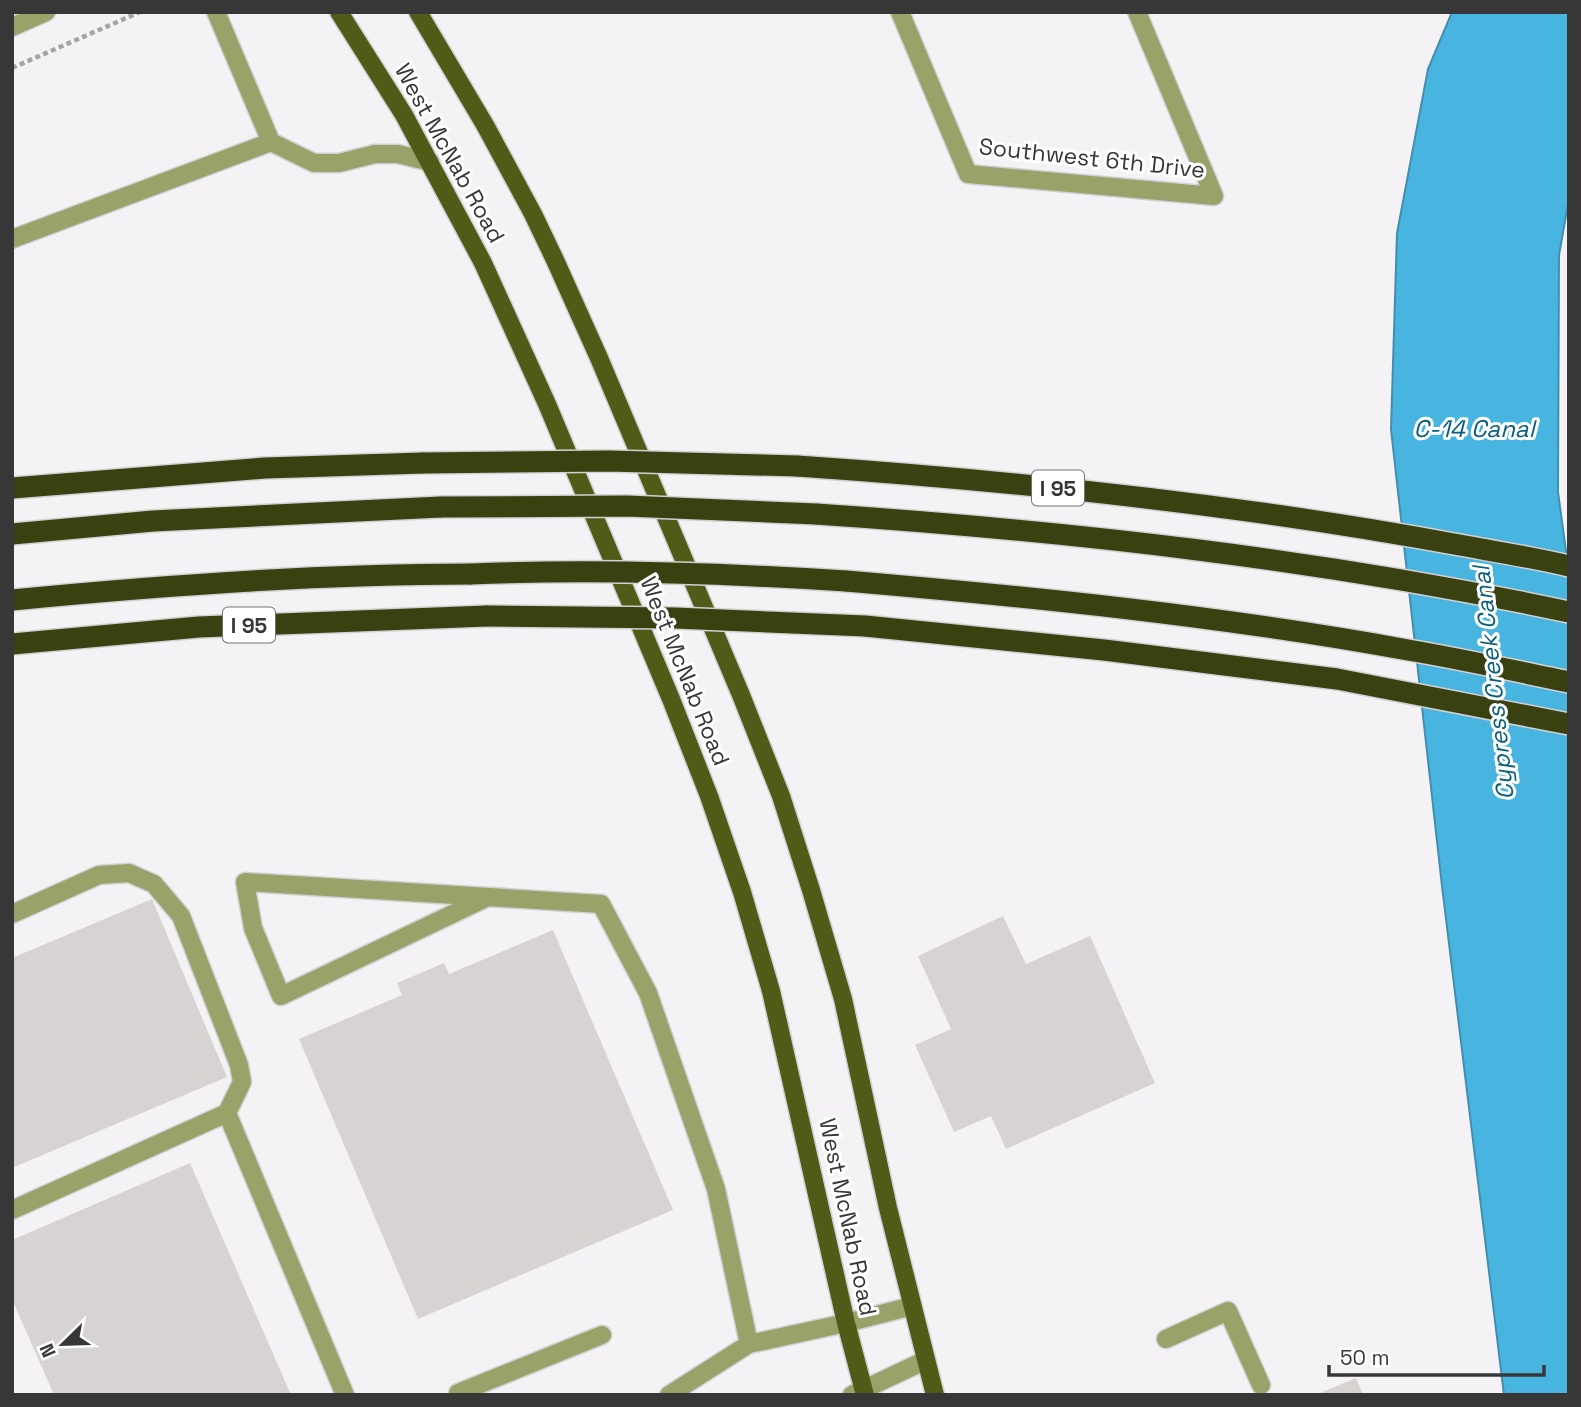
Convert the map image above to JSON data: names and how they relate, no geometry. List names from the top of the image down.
{
  "streets": {
    "highway": ["I 95"],
    "main road": ["West McNab Road"],
    "street": ["Southwest 6th Drive"]
  },
  "water": ["C-14 Canal", "Cypress Creek Canal"],
  "scale_bar": "50 m",
  "north": "bottom left"
}
